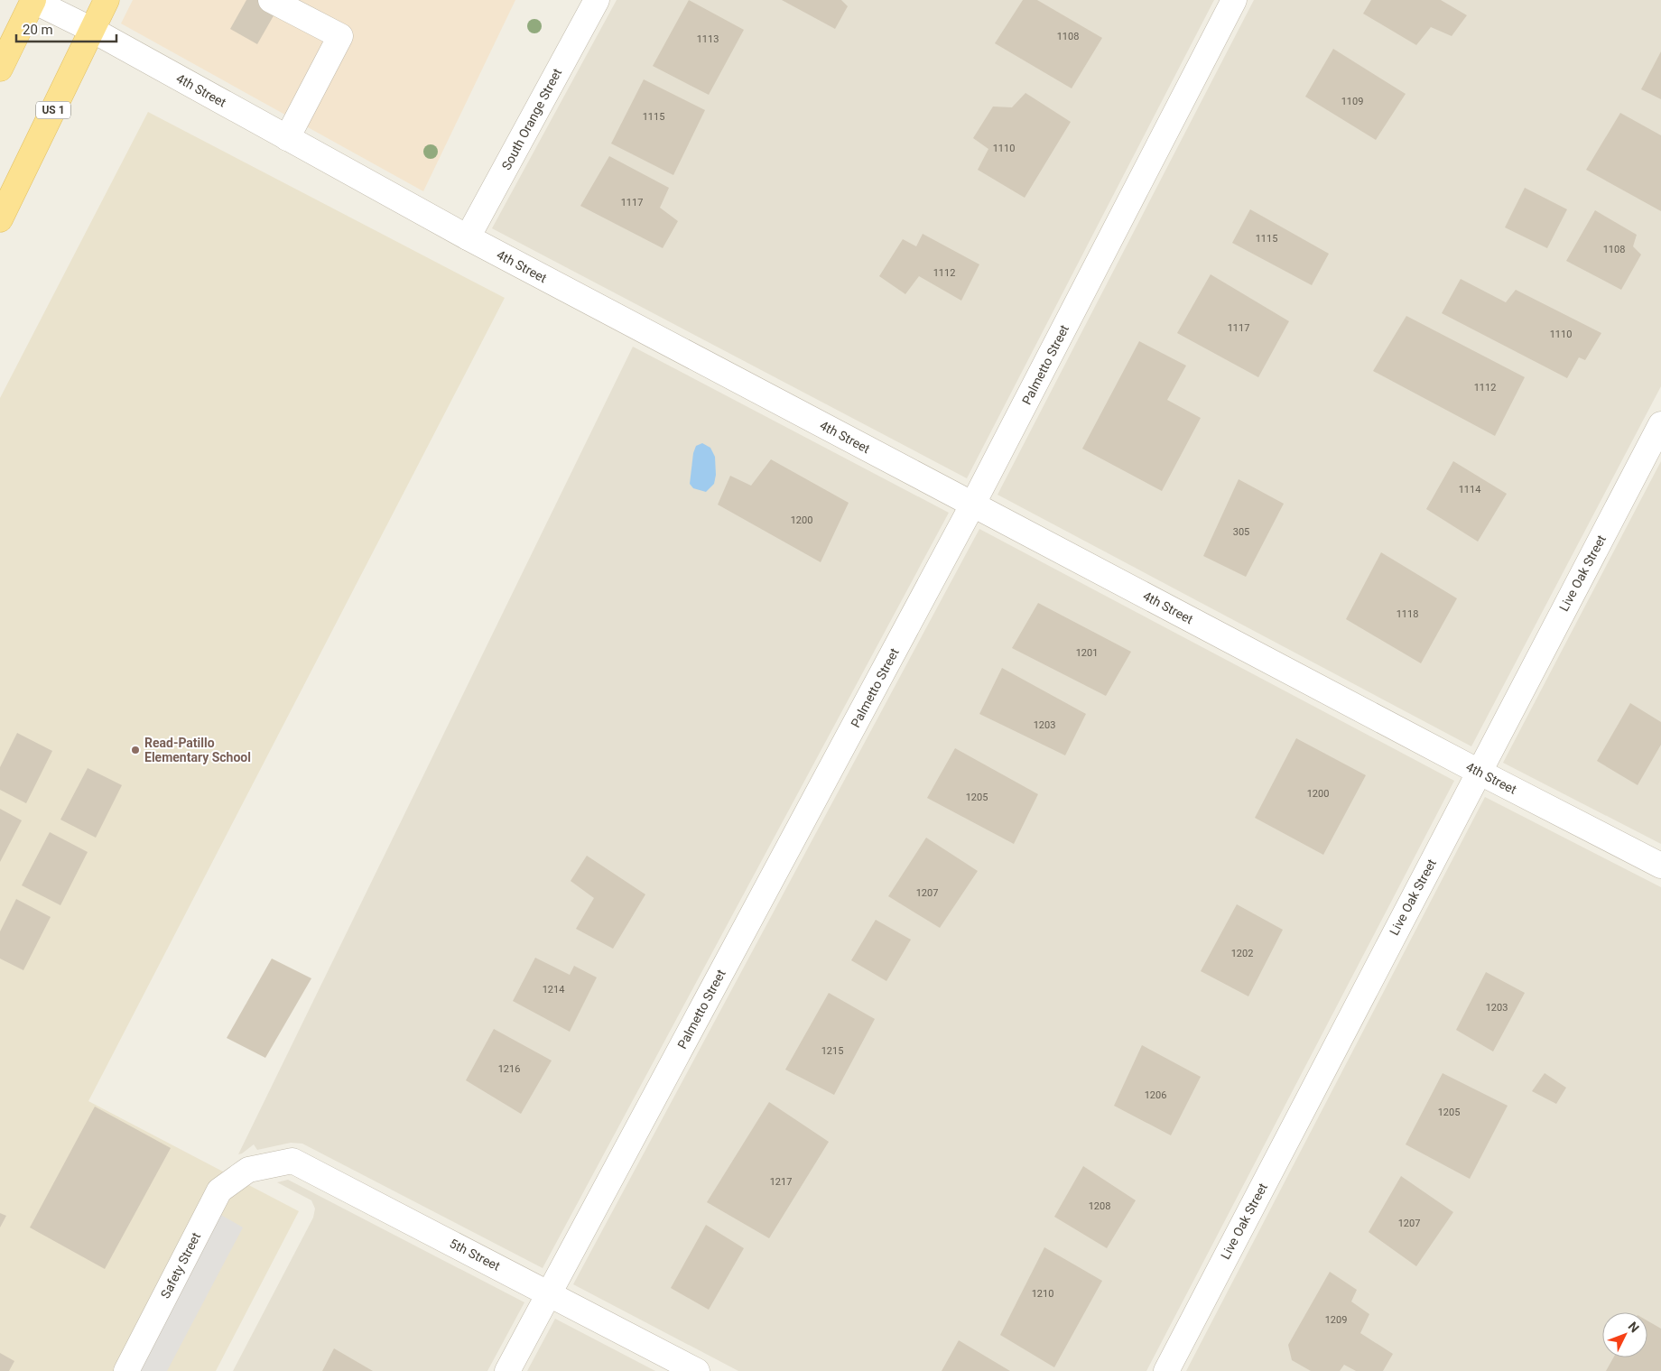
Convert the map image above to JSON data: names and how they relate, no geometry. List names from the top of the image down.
{
  "streets": {
    "main road": ["US 1"],
    "street": [
      "4th Street",
      "South Orange Street",
      "Palmetto Street",
      "Live Oak Street",
      "5th Street",
      "Safety Street"
    ]
  },
  "crossings": [
    ["4th Street", "US 1"],
    ["4th Street", "South Orange Street"],
    ["4th Street", "Palmetto Street"],
    ["4th Street", "Live Oak Street"],
    ["Palmetto Street", "5th Street"],
    ["5th Street", "Safety Street"]
  ],
  "places": ["Read-Patillo Elementary School"],
  "house_numbers": [
    "1108",
    "1113",
    "1109",
    "1115",
    "1110",
    "1117",
    "1115",
    "1108",
    "1112",
    "1117",
    "1110",
    "1112",
    "1114",
    "1200",
    "305",
    "1118",
    "1201",
    "1203",
    "1200",
    "1205",
    "1207",
    "1202",
    "1214",
    "1203",
    "1215",
    "1216",
    "1206",
    "1205",
    "1217",
    "1208",
    "1207",
    "1210",
    "1209"
  ],
  "scale_bar": "20 m",
  "north": "top right"
}
